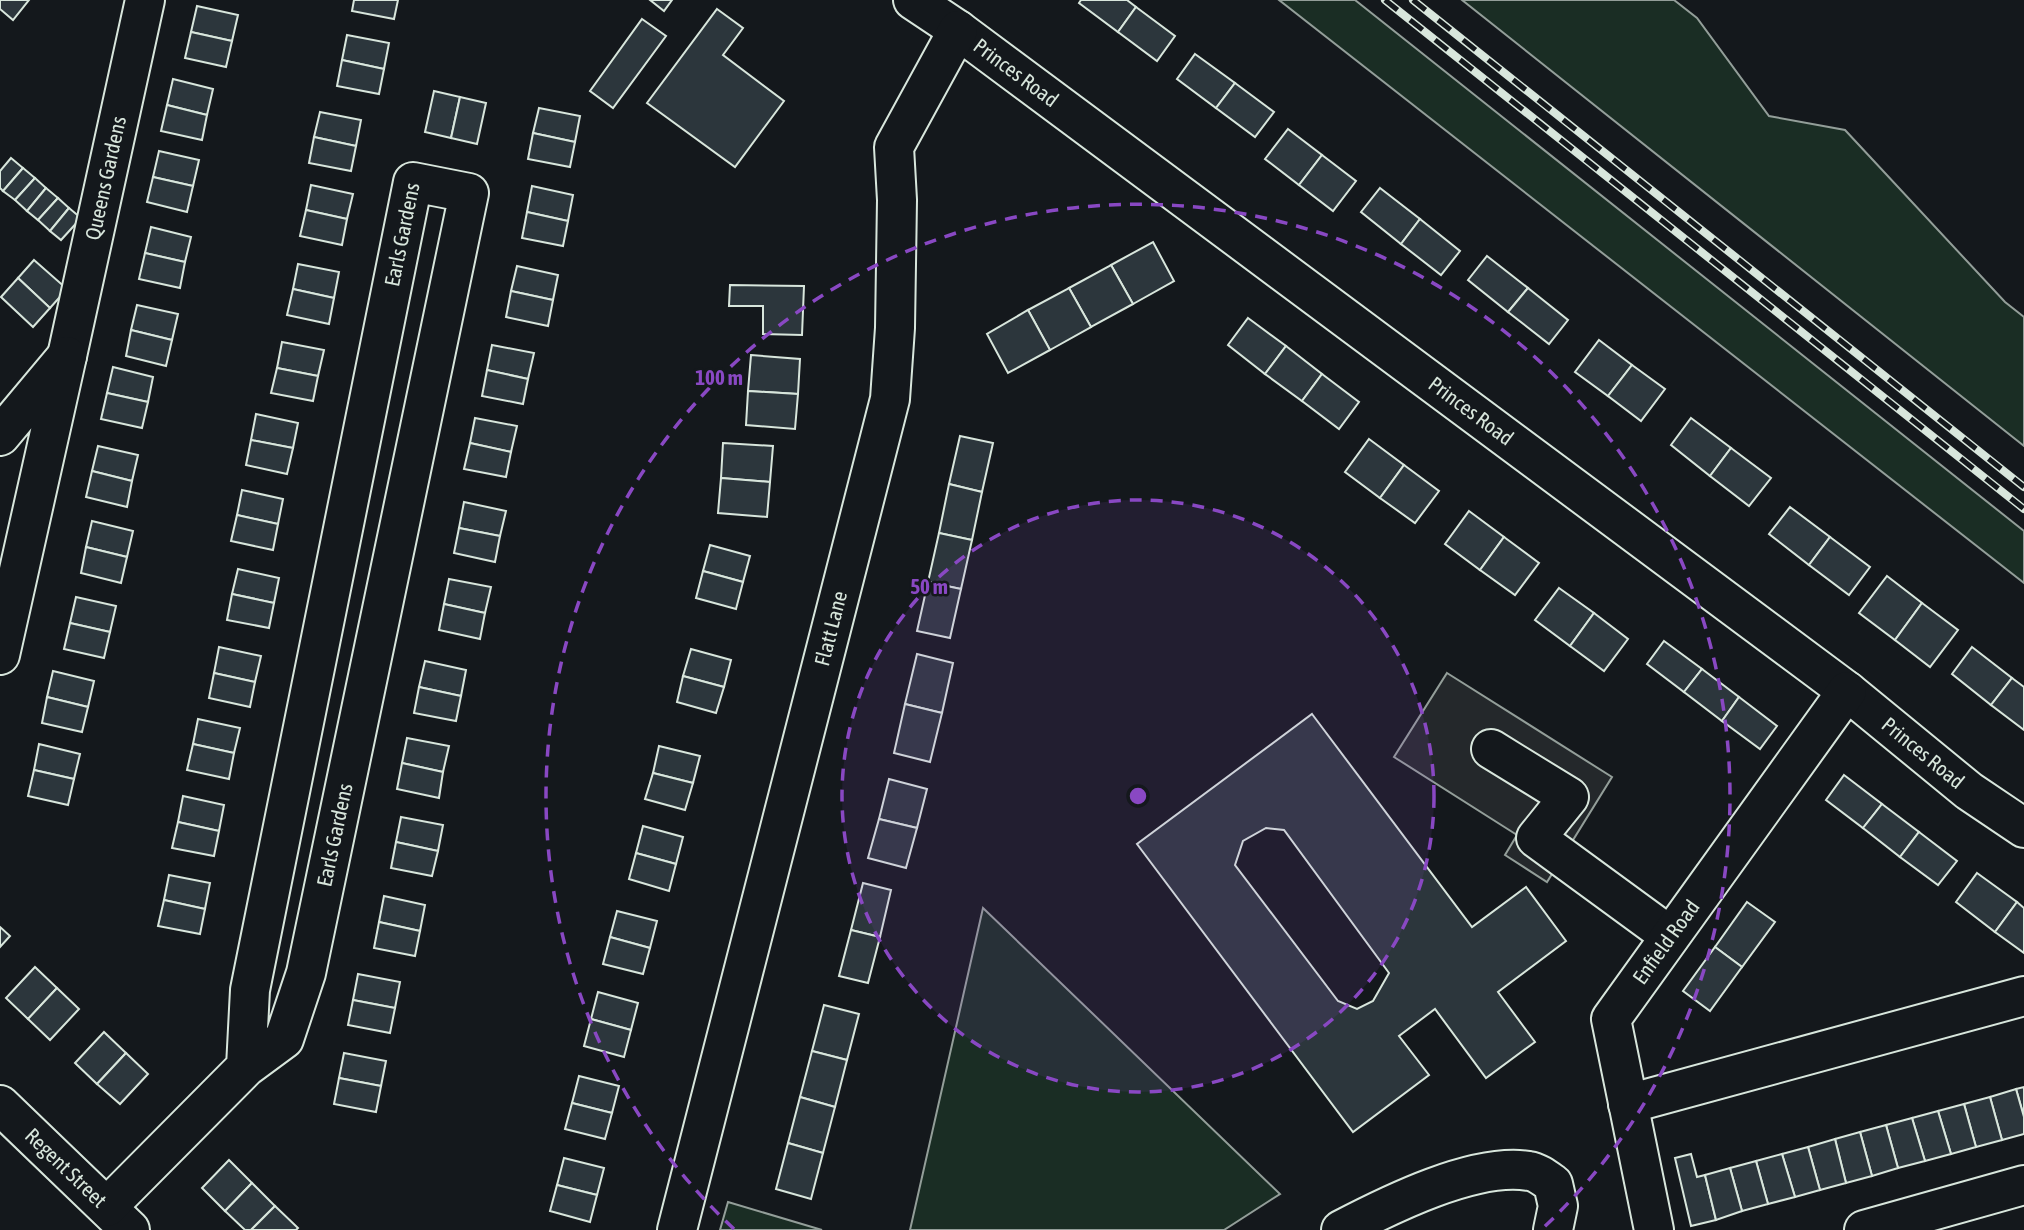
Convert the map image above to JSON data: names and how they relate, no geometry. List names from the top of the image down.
{
  "streets": {
    "street": [
      "Princes Road",
      "Queens Gardens",
      "Earls Gardens",
      "Flatt Lane",
      "Enfield Road",
      "Regent Street"
    ]
  },
  "crossings": [
    ["Princes Road", "Flatt Lane"],
    ["Princes Road", "Enfield Road"],
    ["Earls Gardens", "Regent Street"]
  ],
  "rings": ["100 m", "50 m"]
}
